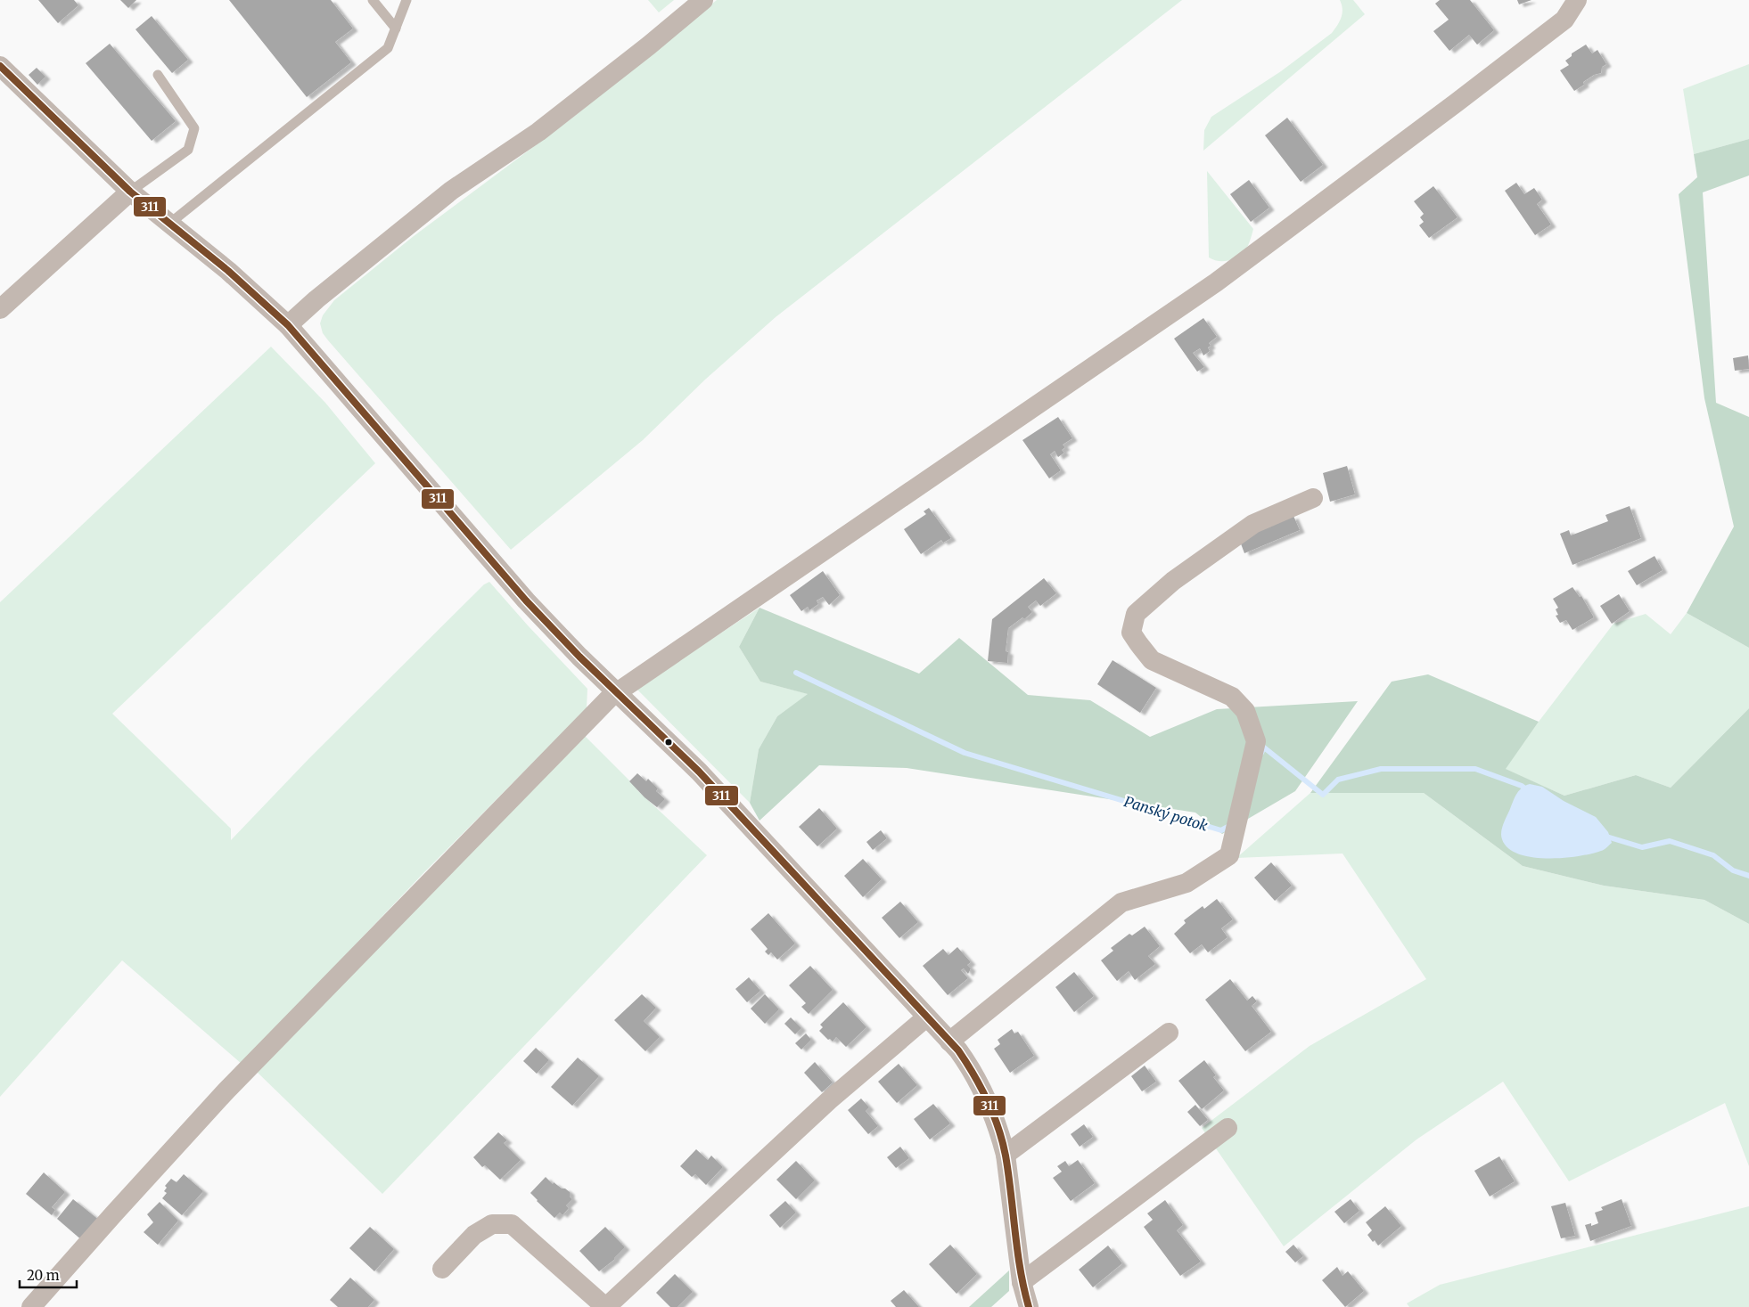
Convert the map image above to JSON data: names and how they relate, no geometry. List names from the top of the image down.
{
  "water": ["Panský potok"],
  "lines": ["transit line 311"],
  "scale_bar": "20 m"
}
